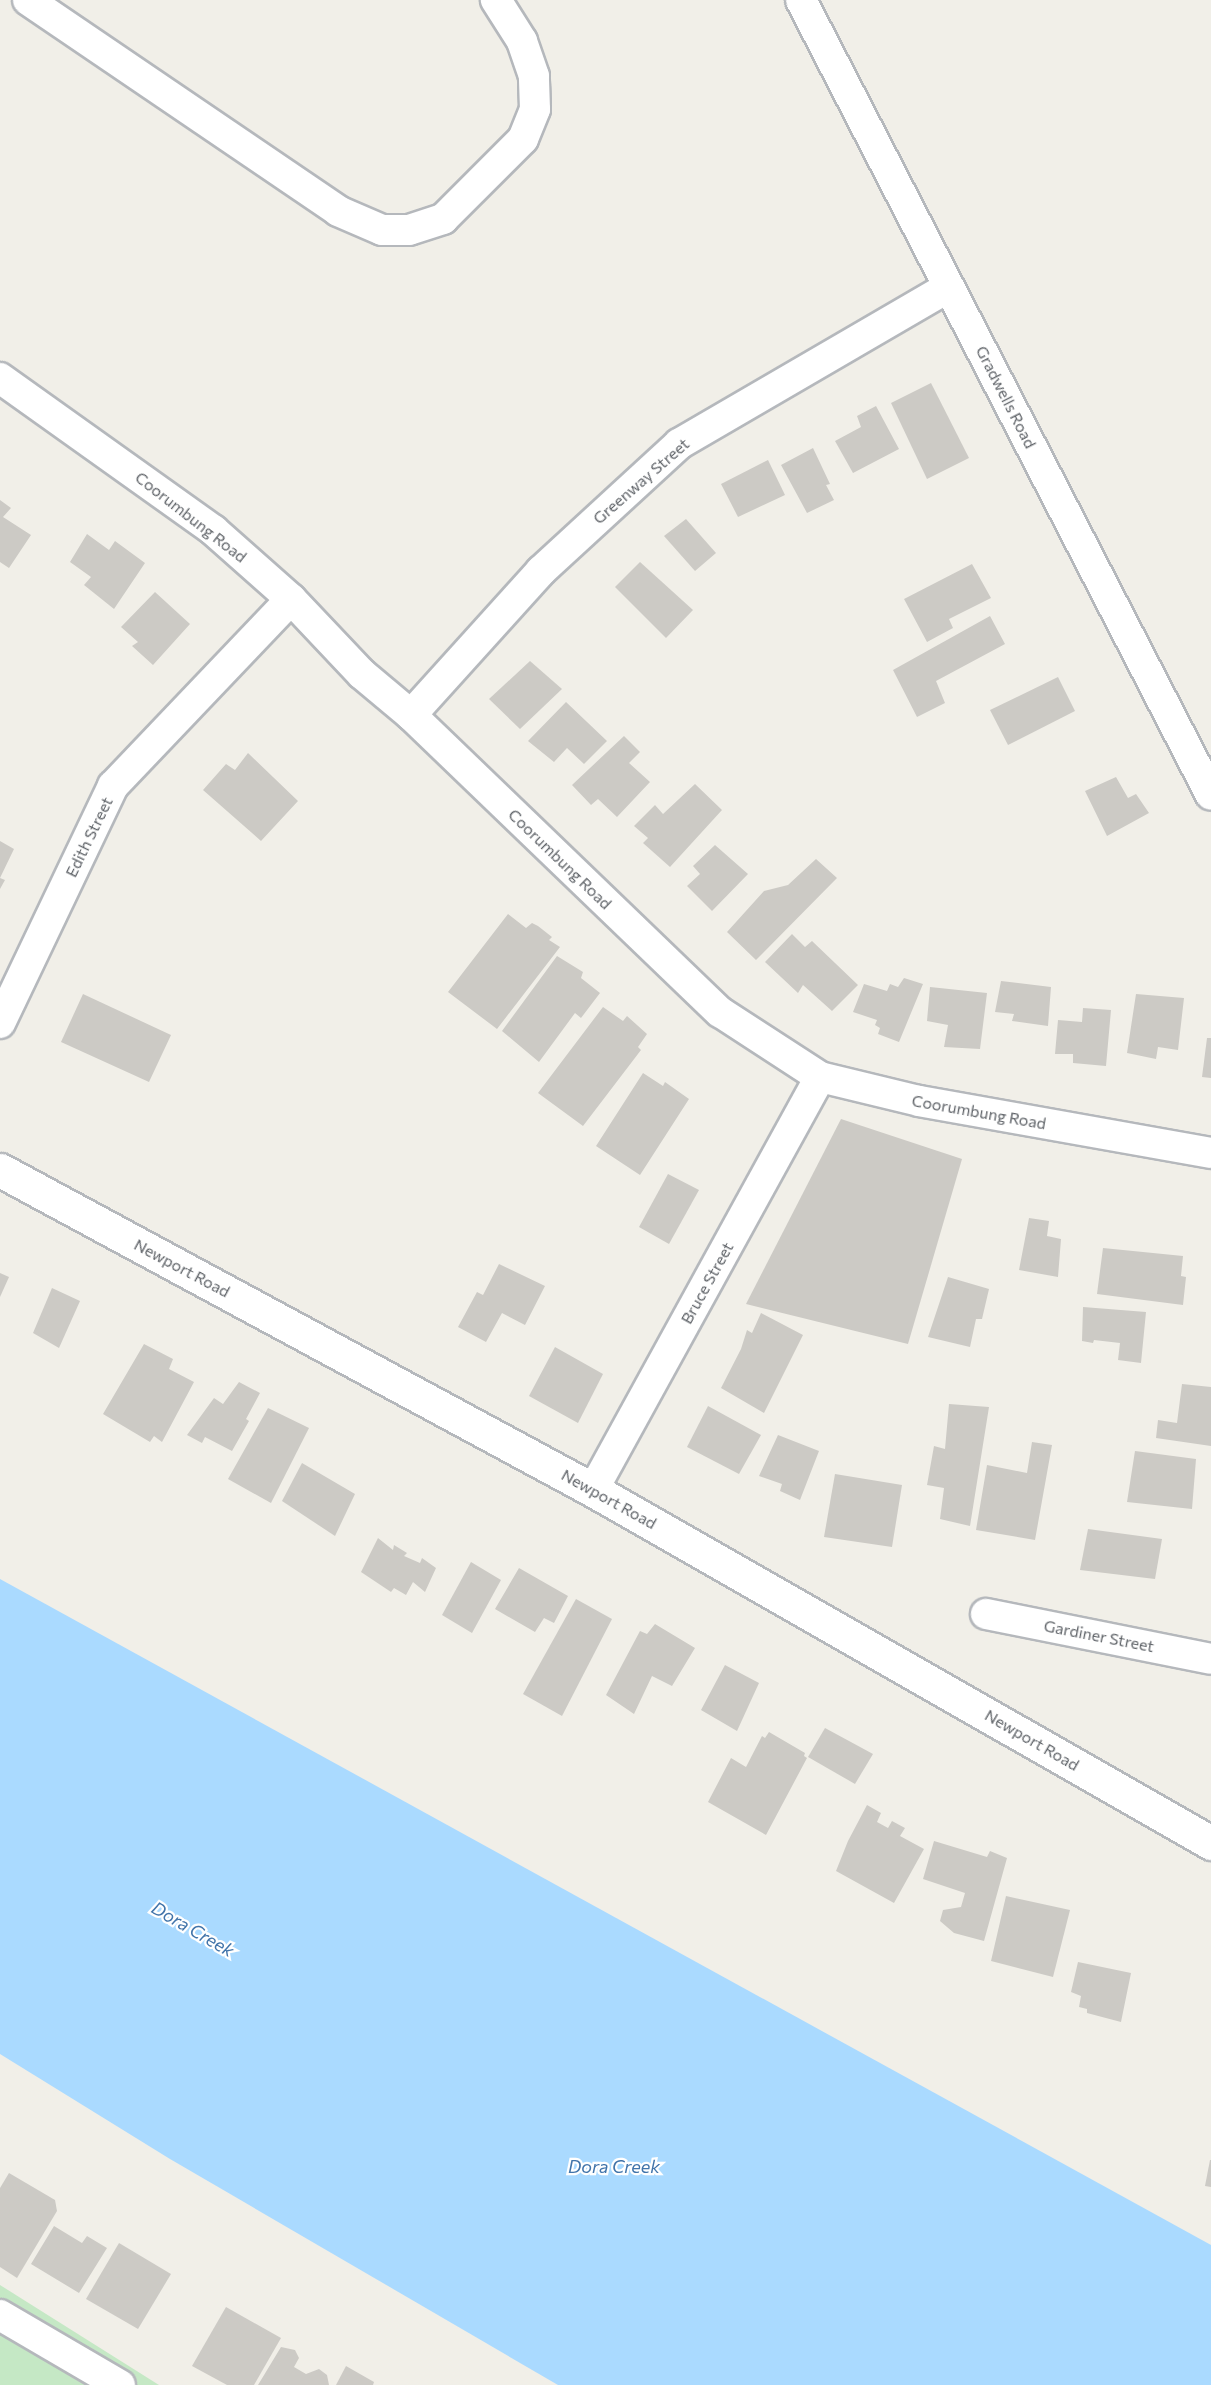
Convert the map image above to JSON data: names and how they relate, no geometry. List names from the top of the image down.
{
  "streets": {
    "street": [
      "Gradwells Road",
      "Greenway Street",
      "Coorumbung Road",
      "Edith Street",
      "Newport Road",
      "Bruce Street",
      "Gardiner Street"
    ]
  },
  "crossings": [
    ["Gradwells Road", "Greenway Street"],
    ["Greenway Street", "Coorumbung Road"],
    ["Coorumbung Road", "Edith Street"],
    ["Coorumbung Road", "Bruce Street"],
    ["Newport Road", "Bruce Street"]
  ],
  "water": ["Dora Creek"]
}
